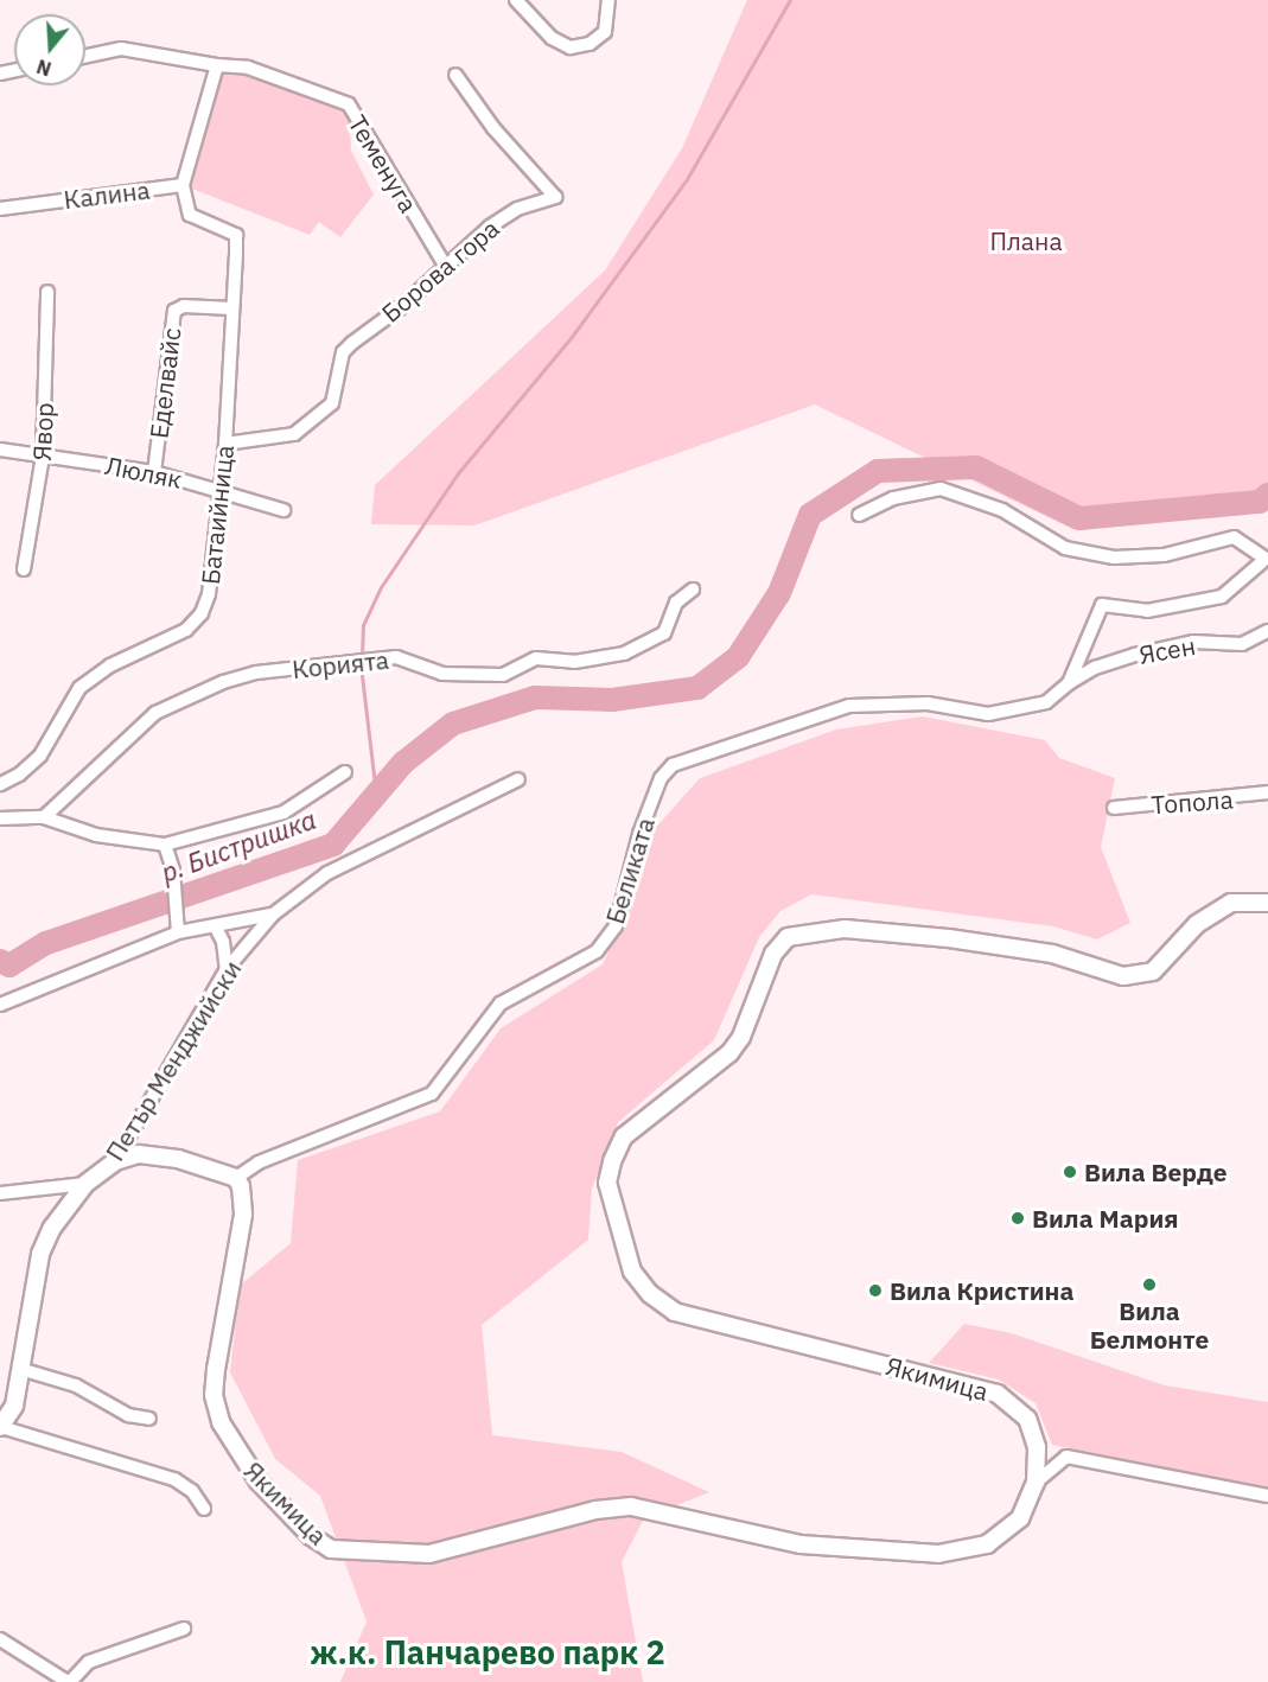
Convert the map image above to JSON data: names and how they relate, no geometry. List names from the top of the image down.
{
  "streets": {
    "street": [
      "Теменуга",
      "Калина",
      "Борова гора",
      "Еделвайс",
      "Явор",
      "Люляк",
      "Батаийница",
      "Ясен",
      "Корията",
      "Топола",
      "Беликата",
      "Петър Менджийски",
      "Якимица"
    ]
  },
  "crossings": [
    ["Теменуга", "Борова гора"],
    ["Калина", "Батаийница"],
    ["Борова гора", "Батаийница"],
    ["Еделвайс", "Люляк"],
    ["Еделвайс", "Батаийница"],
    ["Явор", "Люляк"],
    ["Люляк", "Батаийница"],
    ["Ясен", "Беликата"],
    ["Беликата", "Якимица"]
  ],
  "districts": ["ж.к. Панчарево парк 2"],
  "water": ["р. Бистришка"],
  "parks": ["Плана"],
  "places": [
    "Вила Верде",
    "Вила Мария",
    "Вила Белмонте",
    "Вила Кристина"
  ],
  "north": "bottom"
}
